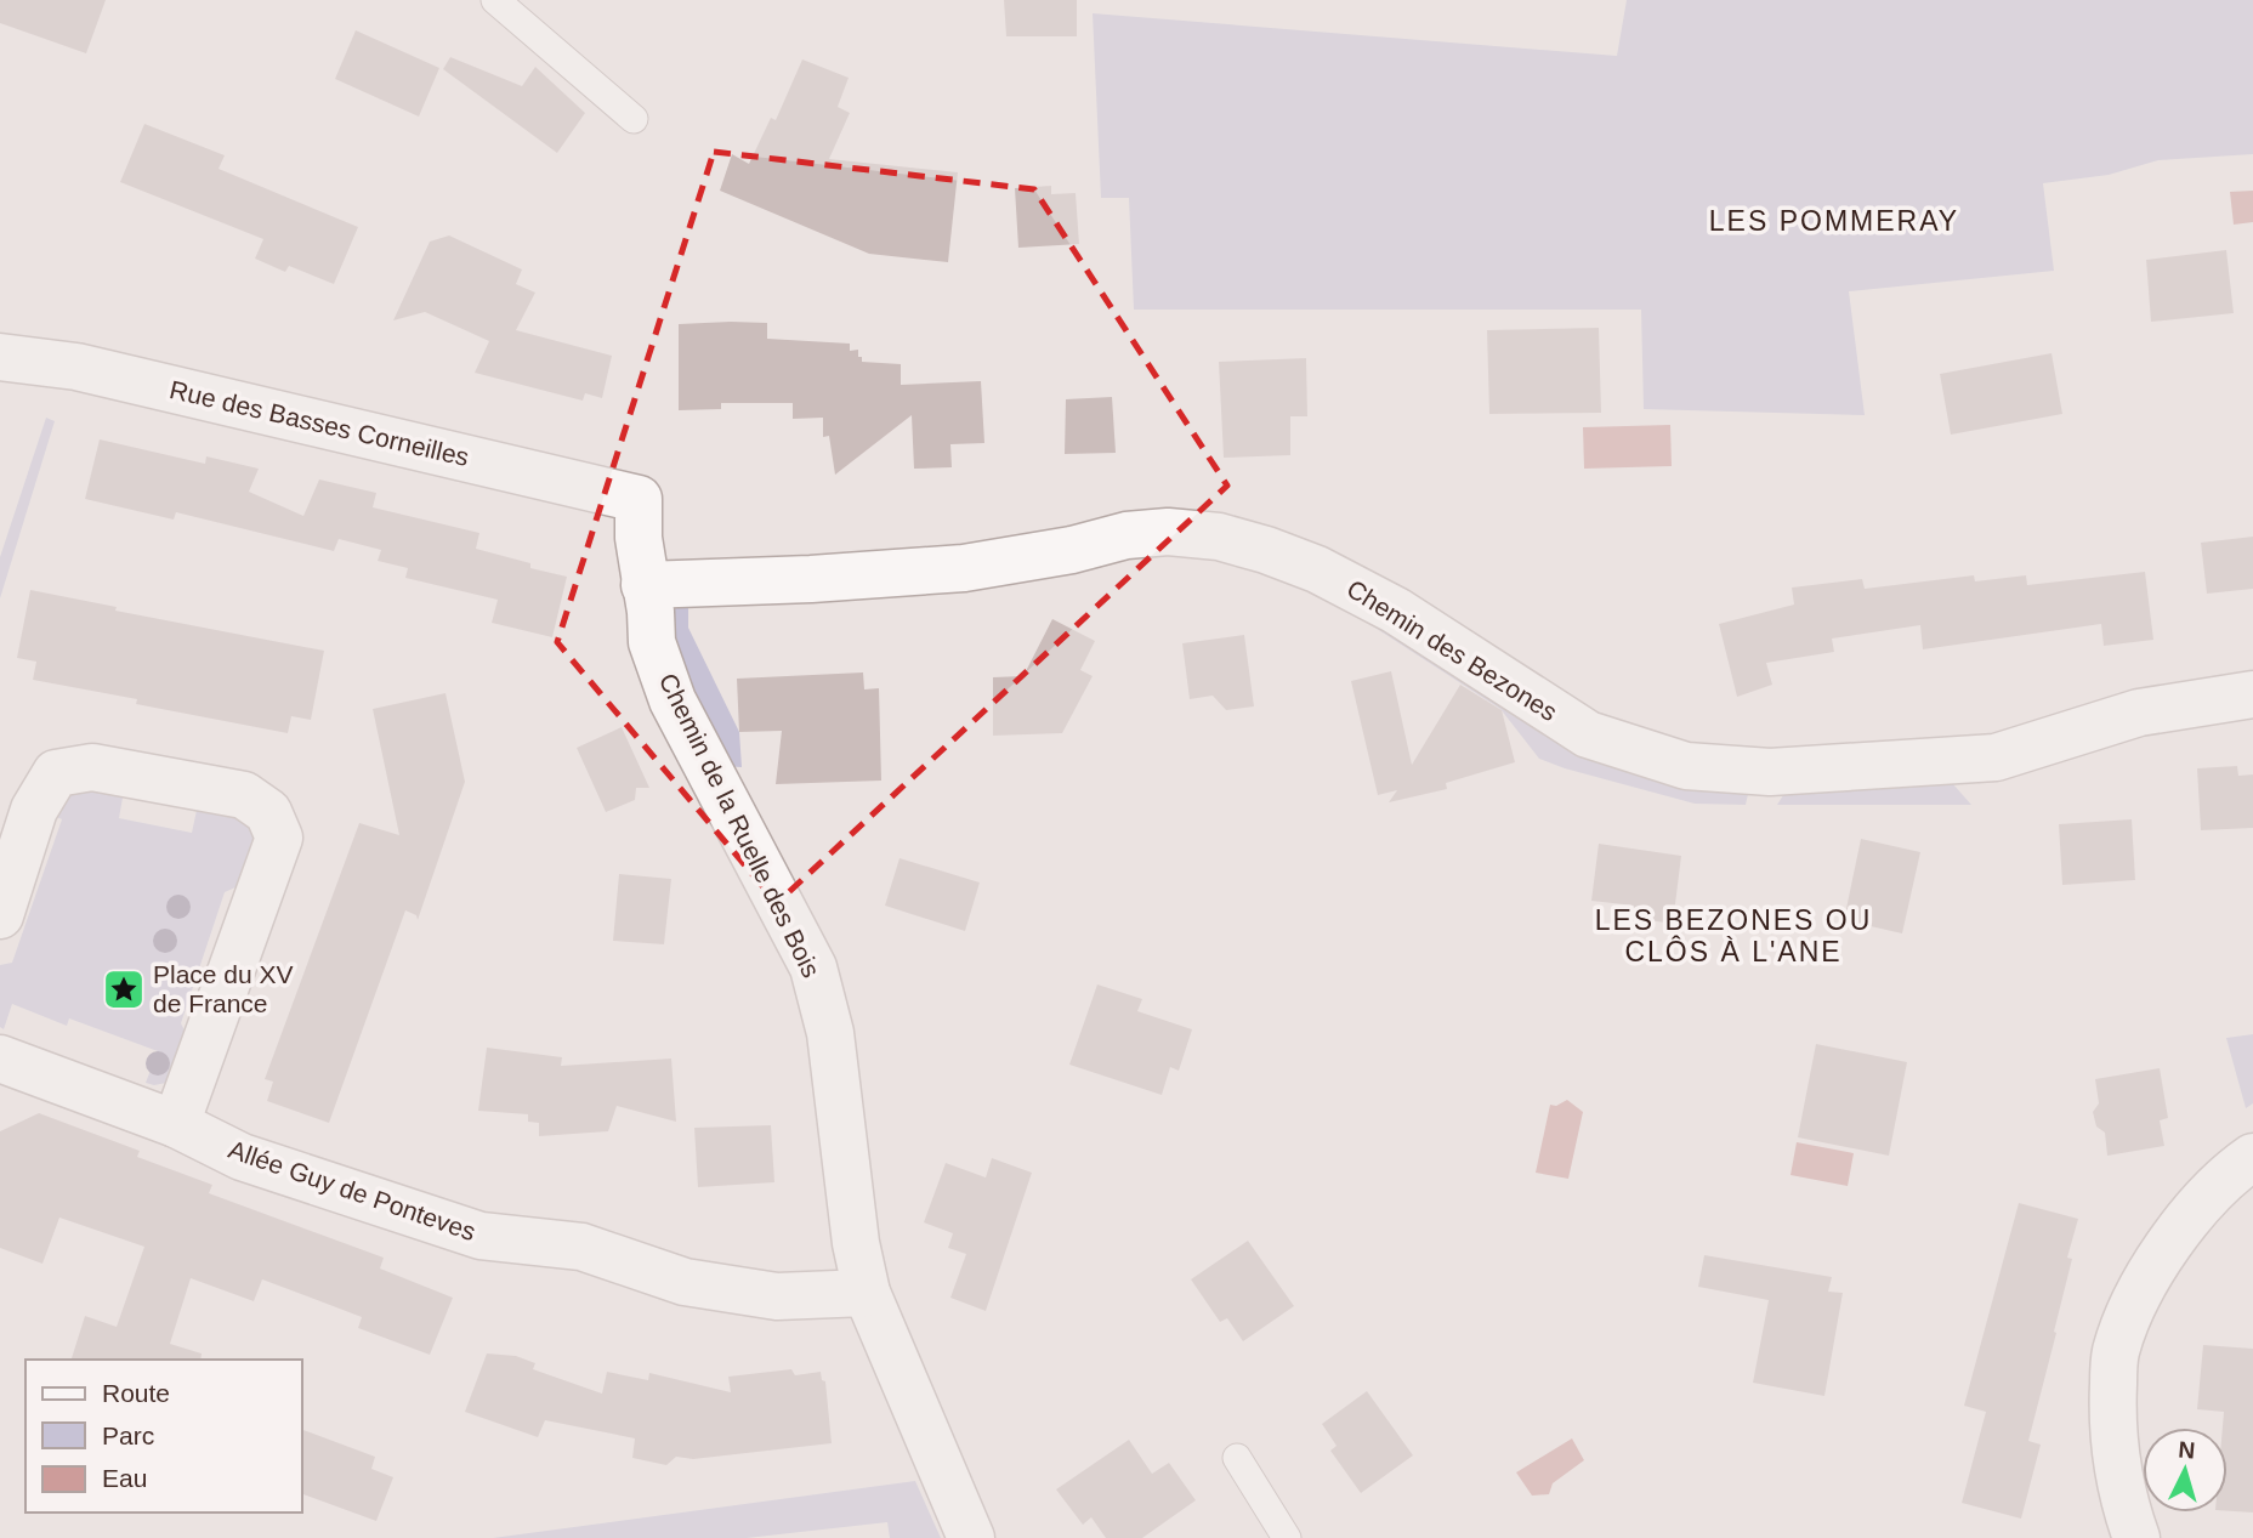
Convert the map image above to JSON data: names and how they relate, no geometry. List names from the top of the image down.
{
  "streets": {
    "street": [
      "Rue des Basses Corneilles",
      "Chemin des Bezones",
      "Chemin de la Ruelle des Bois",
      "Allée Guy de Ponteves"
    ]
  },
  "crossings": [
    ["Rue des Basses Corneilles", "Chemin de la Ruelle des Bois"],
    ["Chemin des Bezones", "Chemin de la Ruelle des Bois"],
    ["Chemin de la Ruelle des Bois", "Allée Guy de Ponteves"]
  ],
  "districts": ["LES POMMERAY", "LES BEZONES OU CLÔS À L'ANE"],
  "places": {
    "place": ["Place du XV de France"]
  },
  "legend": ["Route", "Parc", "Eau"],
  "north": "top"
}
